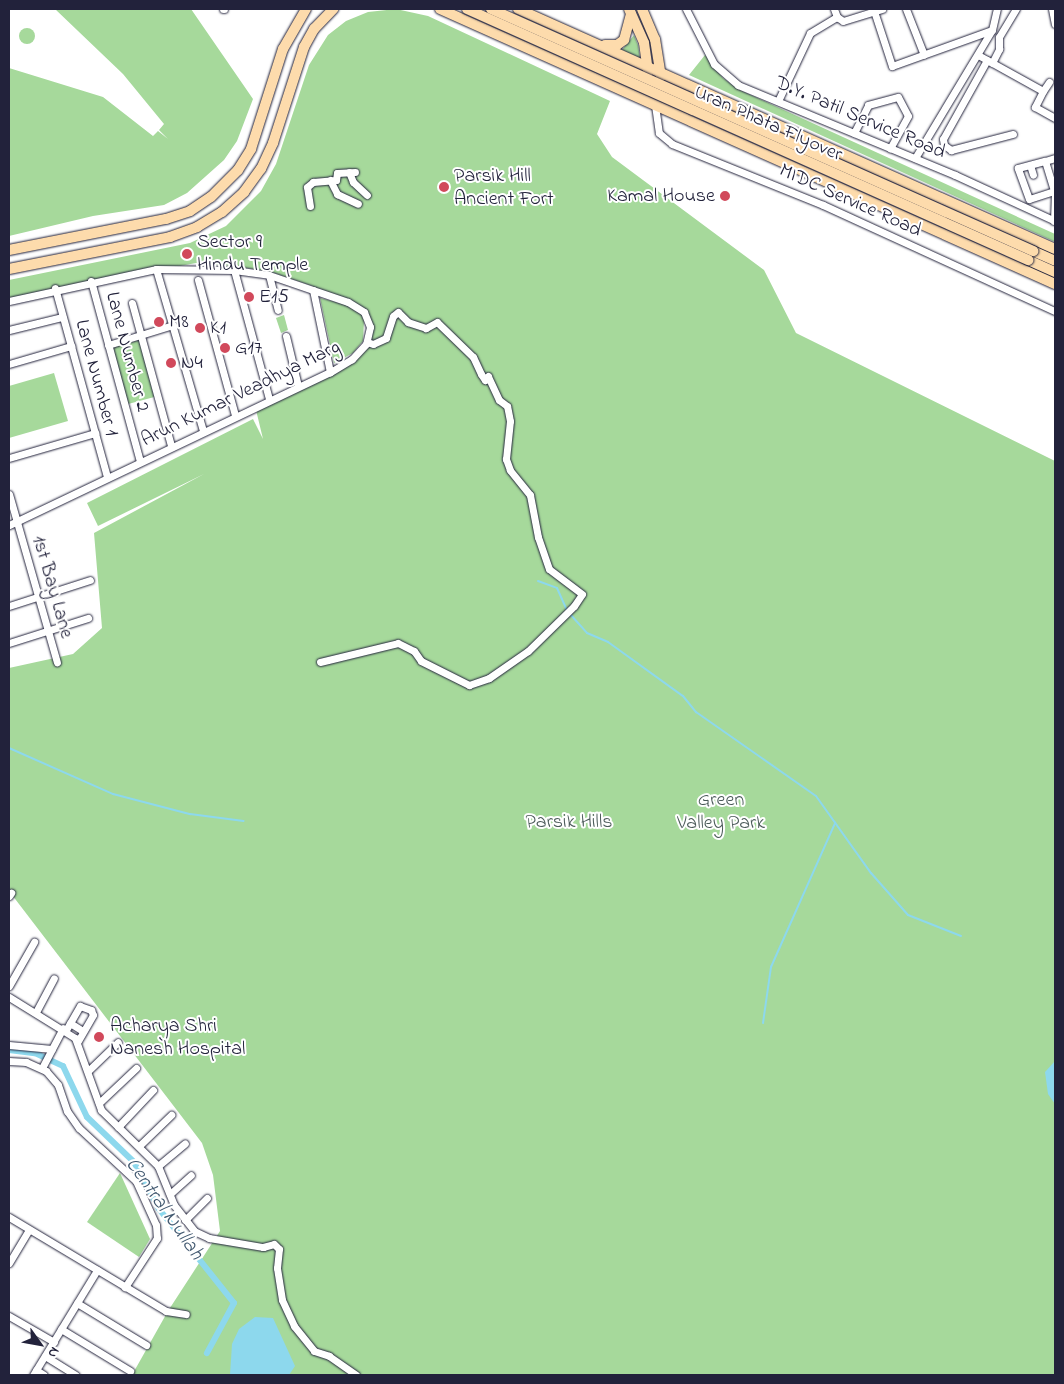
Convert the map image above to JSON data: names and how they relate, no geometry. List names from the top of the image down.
{
  "streets": {
    "highway": ["Uran Phata Flyover"],
    "street": [
      "D.Y. Patil Service Road",
      "MIDC Service Road",
      "Lane Number 2",
      "Lane Number 1",
      "Arun Kumar Veadhya Marg",
      "1st Bay Lane"
    ]
  },
  "crossings": [
    ["Lane Number 2", "Arun Kumar Veadhya Marg"],
    ["Lane Number 1", "Arun Kumar Veadhya Marg"],
    ["Arun Kumar Veadhya Marg", "1st Bay Lane"]
  ],
  "water": ["Central Nullah"],
  "parks": ["Green Valley Park", "Parsik Hills"],
  "places": [
    "Parsik Hill Ancient Fort",
    "Kamal House",
    "Sector 9 Hindu Temple",
    "E15",
    "M8",
    "K1",
    "G17",
    "N4",
    "Acharya Shri Nanesh Hospital"
  ],
  "north": "bottom right"
}
